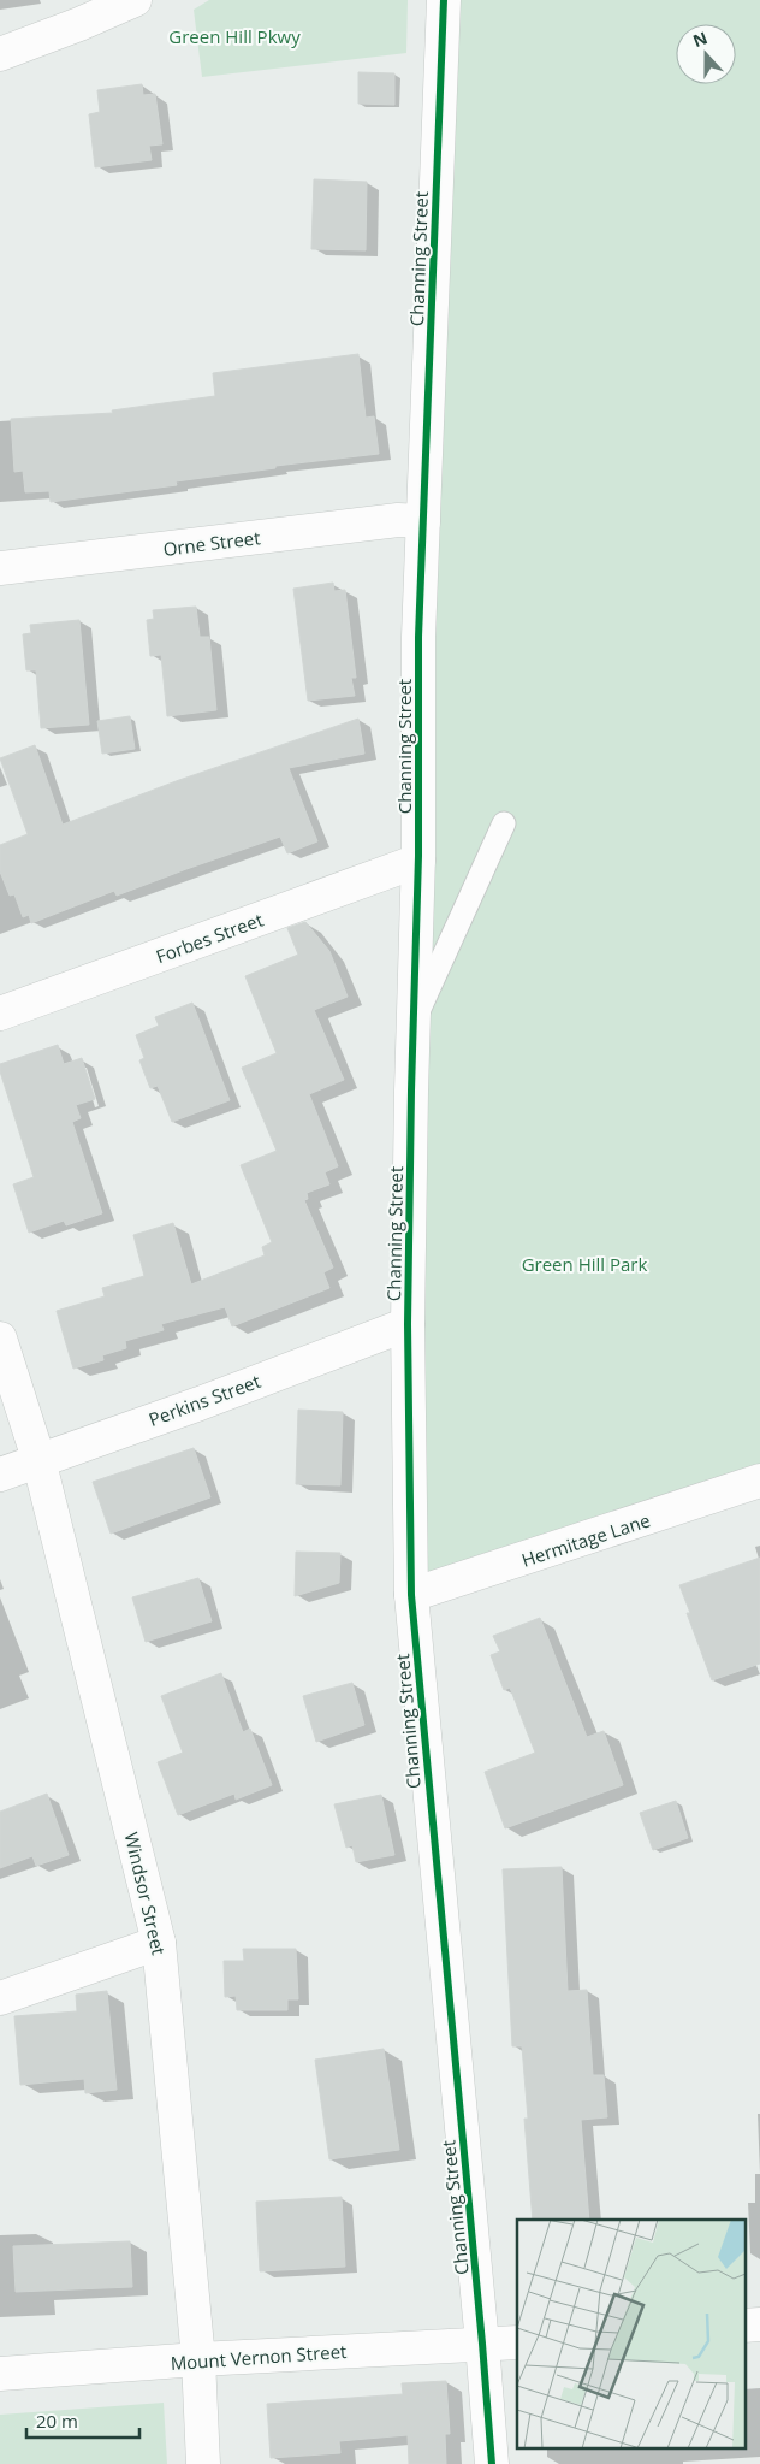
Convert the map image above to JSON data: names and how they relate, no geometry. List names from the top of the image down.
{
  "streets": {
    "street": [
      "Channing Street",
      "Orne Street",
      "Forbes Street",
      "Perkins Street",
      "Hermitage Lane",
      "Windsor Street",
      "Mount Vernon Street"
    ]
  },
  "crossings": [
    ["Channing Street", "Orne Street"],
    ["Channing Street", "Forbes Street"],
    ["Channing Street", "Perkins Street"],
    ["Channing Street", "Hermitage Lane"],
    ["Channing Street", "Mount Vernon Street"],
    ["Perkins Street", "Windsor Street"],
    ["Windsor Street", "Mount Vernon Street"]
  ],
  "parks": ["Green Hill Pkwy", "Green Hill Park"],
  "scale_bar": "20 m",
  "north": "top"
}
